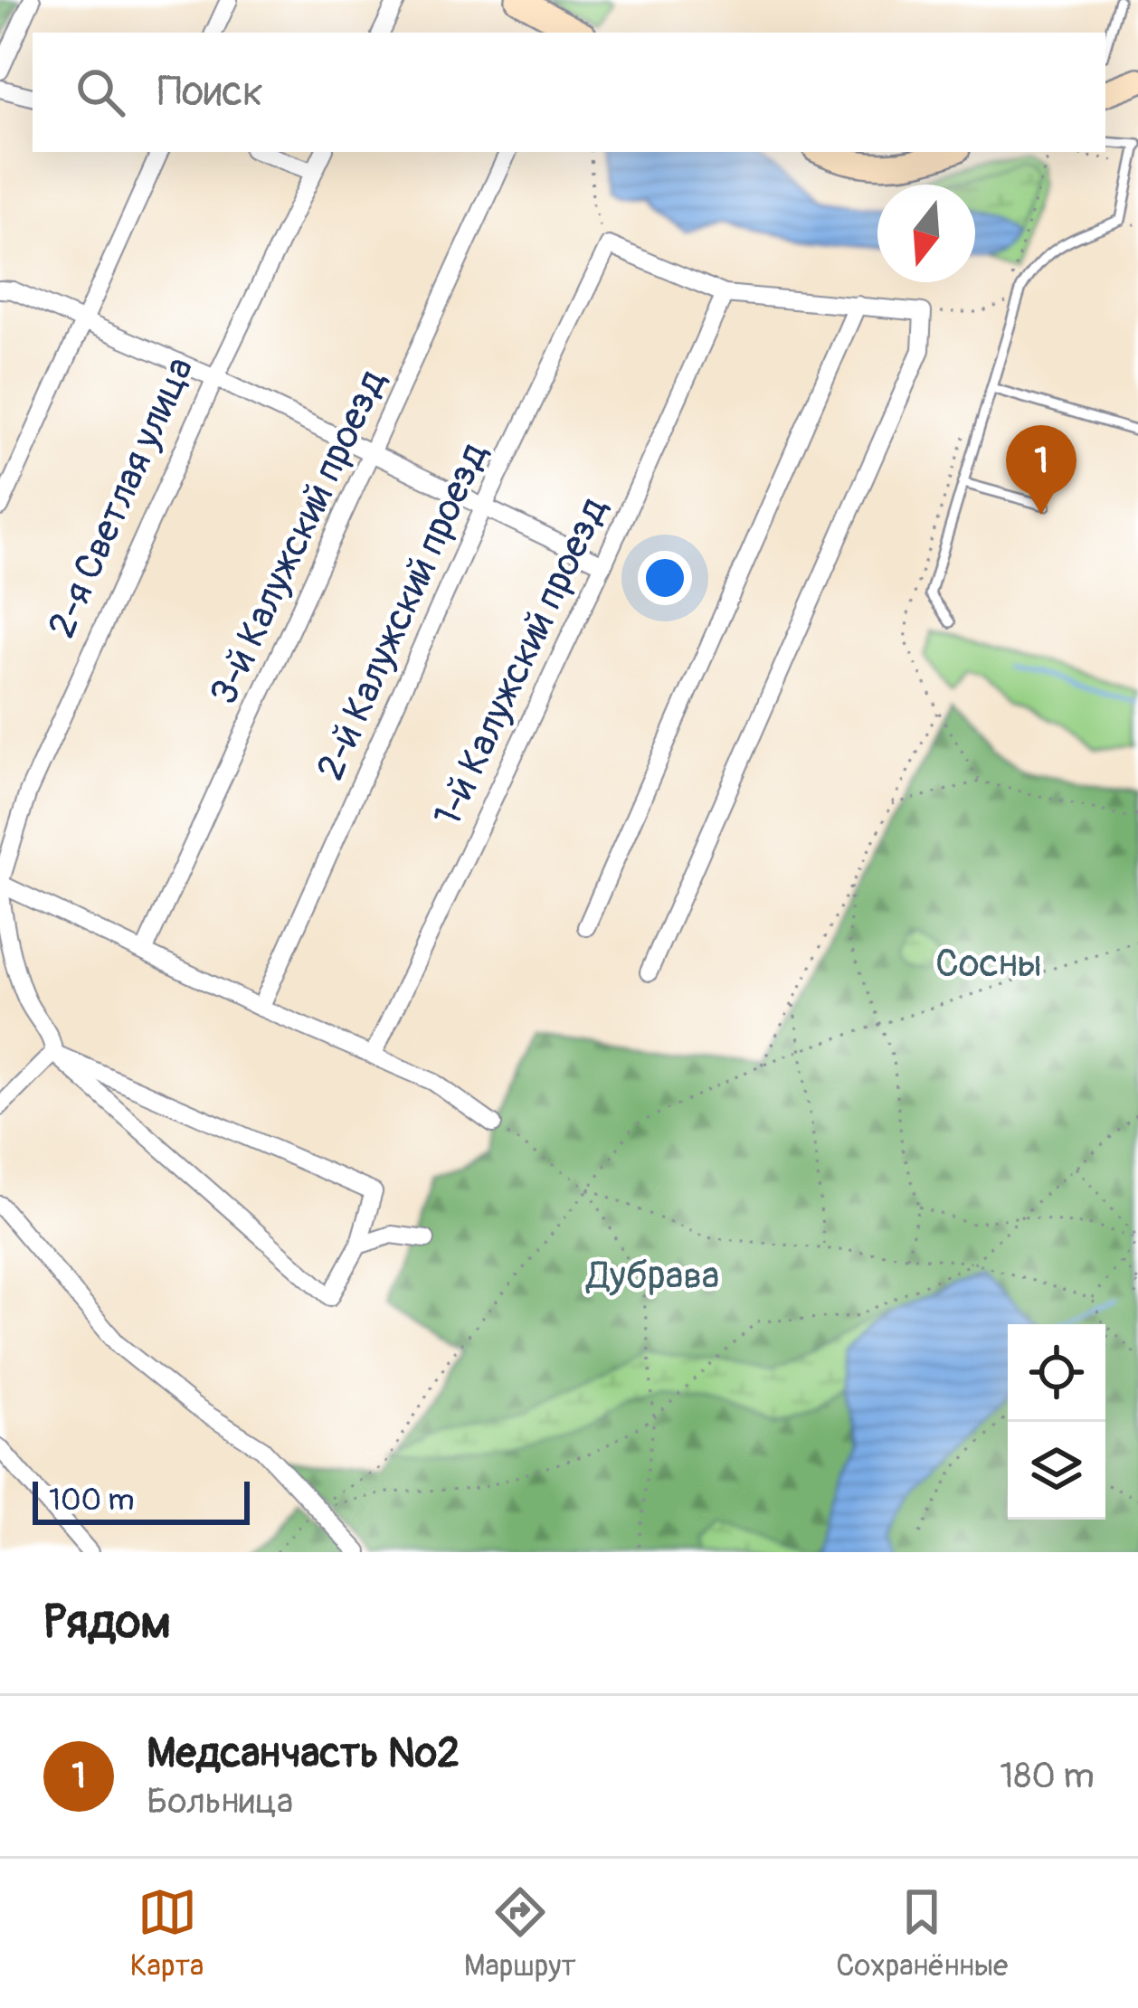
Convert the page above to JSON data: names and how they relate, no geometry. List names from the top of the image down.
{
  "streets": {
    "street": [
      "2-я Светлая улица",
      "3-й Калужский проезд",
      "2-й Калужский проезд",
      "1-й Калужский проезд"
    ]
  },
  "parks": ["Сосны", "Дубрава"],
  "scale_bar": "100 m",
  "north": "bottom",
  "page": {
    "search": "Поиск",
    "pins": "1",
    "scale": "100 m",
    "heading": "Рядом",
    "list": [
      {
        "mark": "1",
        "name": "Медсанчасть №2",
        "note": "Больница",
        "value": "180 m"
      }
    ],
    "nav": ["Карта", "Маршрут", "Сохранённые"]
  }
}
